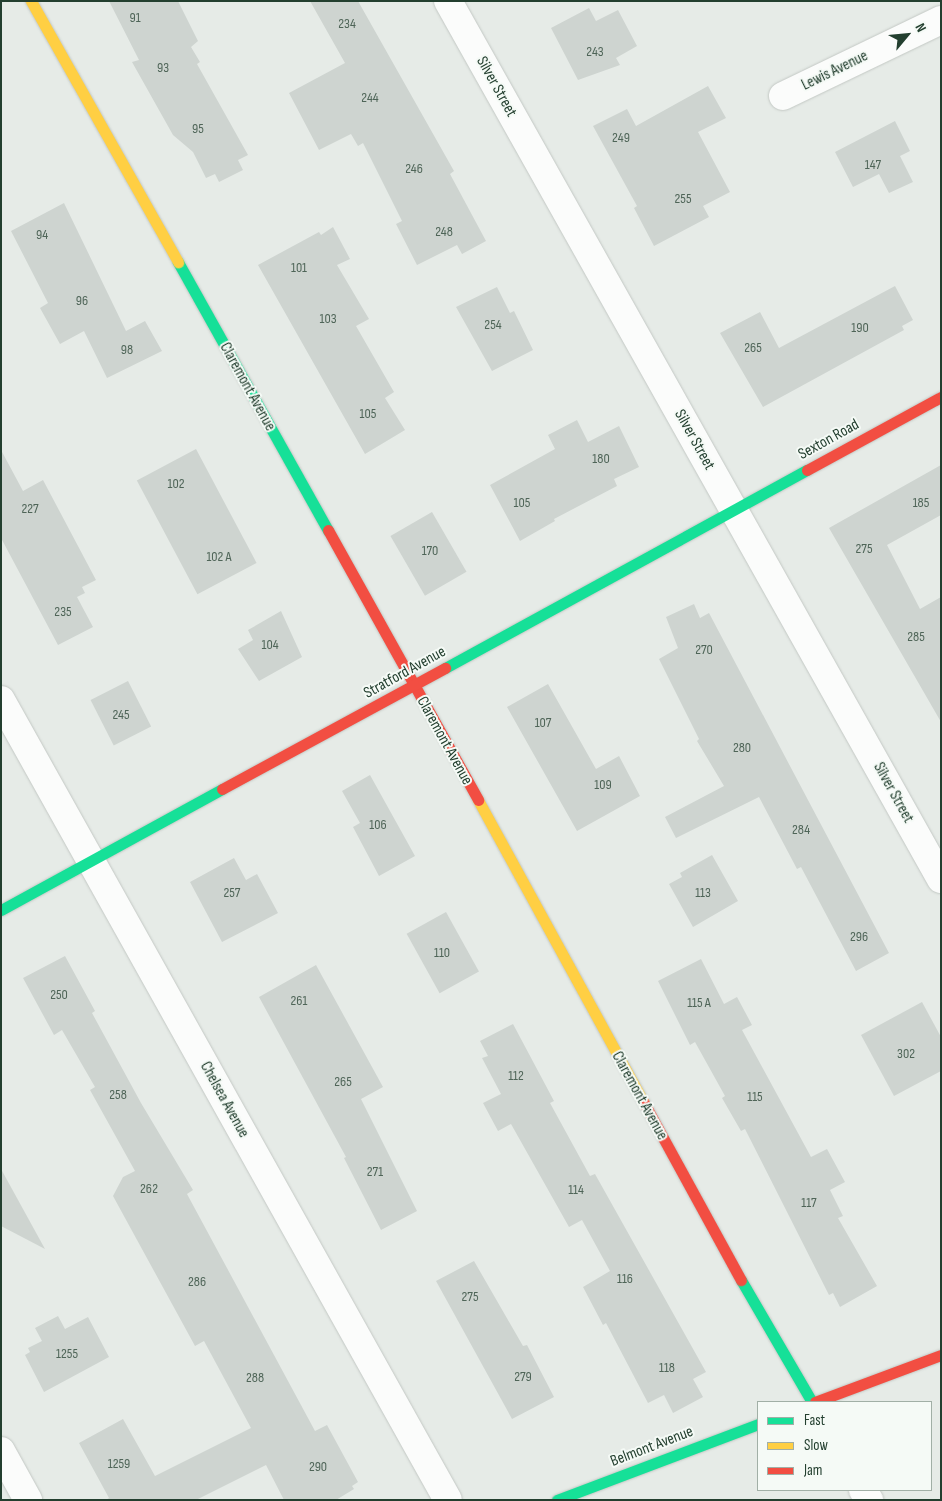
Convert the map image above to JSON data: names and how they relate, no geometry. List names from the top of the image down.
{
  "streets": {
    "street": [
      "Lewis Avenue",
      "Silver Street",
      "Claremont Avenue",
      "Sexton Road",
      "Stratford Avenue",
      "Chelsea Avenue",
      "Belmont Avenue"
    ]
  },
  "crossings": [
    ["Silver Street", "Sexton Road"],
    ["Silver Street", "Stratford Avenue"],
    ["Claremont Avenue", "Stratford Avenue"],
    ["Sexton Road", "Stratford Avenue"],
    ["Stratford Avenue", "Chelsea Avenue"]
  ],
  "house_numbers": [
    "91",
    "234",
    "243",
    "93",
    "244",
    "95",
    "249",
    "147",
    "246",
    "255",
    "248",
    "94",
    "101",
    "96",
    "103",
    "254",
    "190",
    "265",
    "98",
    "105",
    "180",
    "102",
    "105",
    "185",
    "227",
    "275",
    "170",
    "102 A",
    "235",
    "285",
    "104",
    "270",
    "245",
    "107",
    "280",
    "109",
    "106",
    "284",
    "257",
    "113",
    "296",
    "110",
    "250",
    "261",
    "115 A",
    "302",
    "112",
    "265",
    "258",
    "115",
    "271",
    "262",
    "114",
    "117",
    "116",
    "286",
    "275",
    "1255",
    "118",
    "279",
    "288",
    "1259",
    "290"
  ],
  "legend": ["Fast", "Slow", "Jam"],
  "north": "top right"
}
